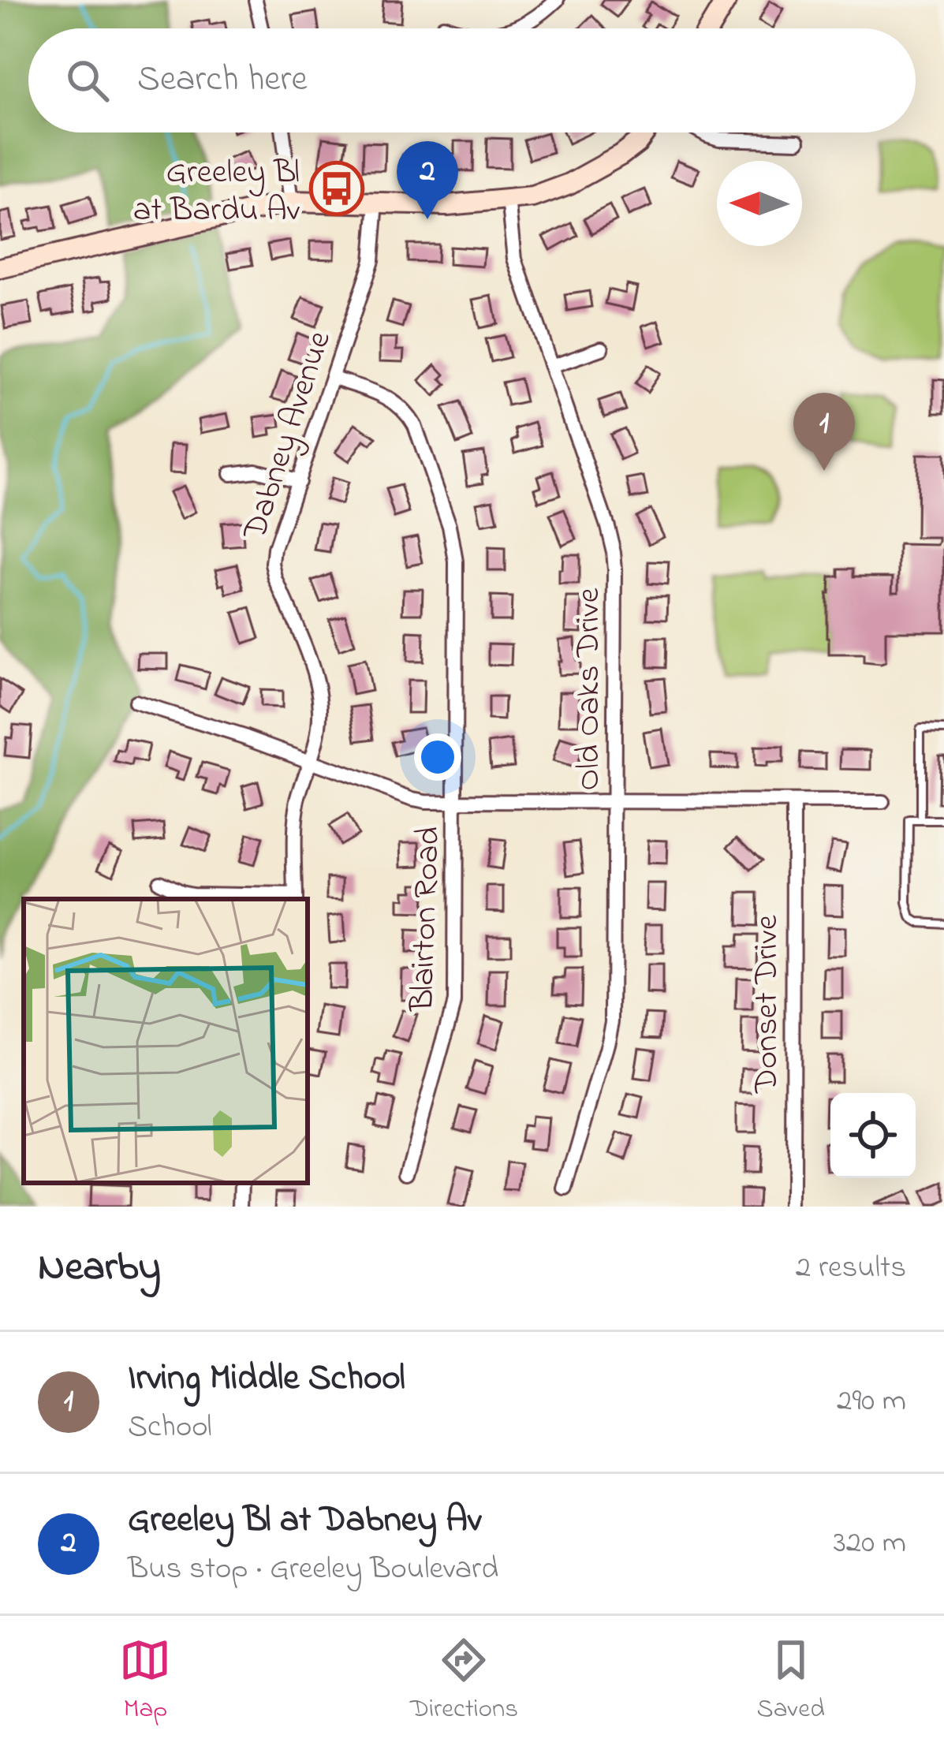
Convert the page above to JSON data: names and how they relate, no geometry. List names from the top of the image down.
{
  "streets": {
    "street": [
      "Dabney Avenue",
      "Old Oaks Drive",
      "Blairton Road",
      "Donset Drive"
    ]
  },
  "crossings": [
    ["Dabney Avenue", "Blairton Road"]
  ],
  "places": {
    "bus stop": ["Greeley Bl at Bardu Av"]
  },
  "north": "left",
  "page": {
    "search": "Search here",
    "pins": ["2", "1"],
    "heading": ["Nearby", "2 results"],
    "list": [
      {
        "mark": "1",
        "name": "Irving Middle School",
        "note": "School",
        "value": "290 m"
      },
      {
        "mark": "2",
        "name": "Greeley Bl at Dabney Av",
        "note": "Bus stop · Greeley Boulevard",
        "value": "320 m"
      }
    ],
    "nav": ["Map", "Directions", "Saved"]
  }
}
